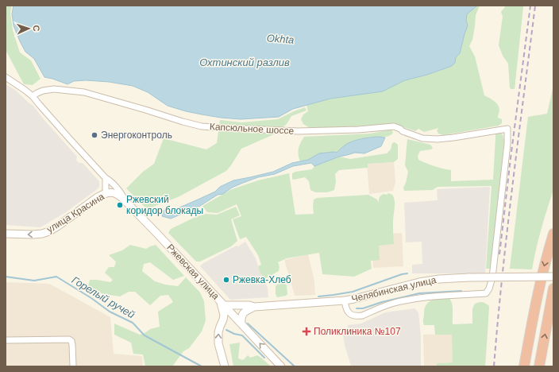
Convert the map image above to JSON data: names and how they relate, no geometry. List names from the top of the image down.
{
  "streets": {
    "main road": ["улица Красина", "Ржевская улица", "Челябинская улица"],
    "street": ["Капсюльное шоссе"]
  },
  "crossings": [
    ["Капсюльное шоссе", "Ржевская улица"],
    ["Капсюльное шоссе", "Челябинская улица"],
    ["улица Красина", "Ржевская улица"],
    ["Ржевская улица", "Челябинская улица"]
  ],
  "one_way": ["улица Красина"],
  "water": ["Okhta", "Охтинский разлив", "Горелый ручей"],
  "places": {
    "other": ["Энергоконтроль", "Ржевский коридор блокады", "Ржевка-Хлеб"],
    "health": ["Поликлиника №107"]
  },
  "north": "right"
}
